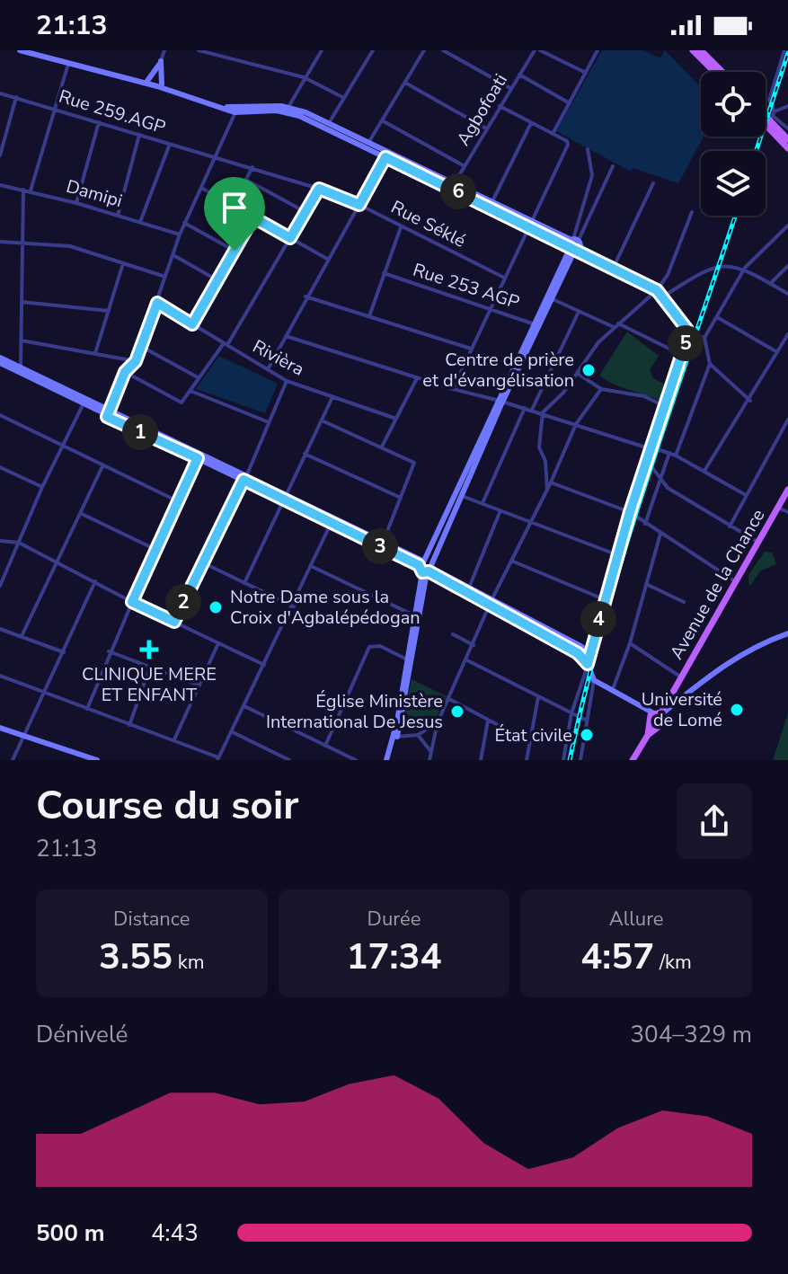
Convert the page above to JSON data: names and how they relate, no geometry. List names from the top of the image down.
{
  "streets": {
    "main road": ["Avenue de la Chance"],
    "street": [
      "Agbofoati",
      "Rue 259.AGP",
      "Damipi",
      "Rue Séklé",
      "Rue 253 AGP",
      "Rivièra"
    ]
  },
  "crossings": [
    ["Rue 259.AGP", "Rue Séklé"]
  ],
  "places": {
    "other": [
      "Centre de prière et d'évangélisation",
      "Notre Dame sous la Croix d'Agbalépédogan",
      "Université de Lomé",
      "Église Ministère International De Jesus",
      "État civile"
    ],
    "health": ["CLINIQUE MERE ET ENFANT"]
  },
  "page": {
    "status": "21:13",
    "pins": [
      "6",
      "5",
      "1",
      "3",
      "2",
      "4"
    ],
    "heading": ["Course du soir", "21:13"],
    "stats": [
      ["Distance", "3.55 km"],
      ["Durée", "17:34"],
      ["Allure", "4:57 /km"]
    ],
    "chart": ["Dénivelé", "304–329 m"],
    "list": [
      {
        "name": "500 m",
        "note": "4:43"
      }
    ]
  }
}
